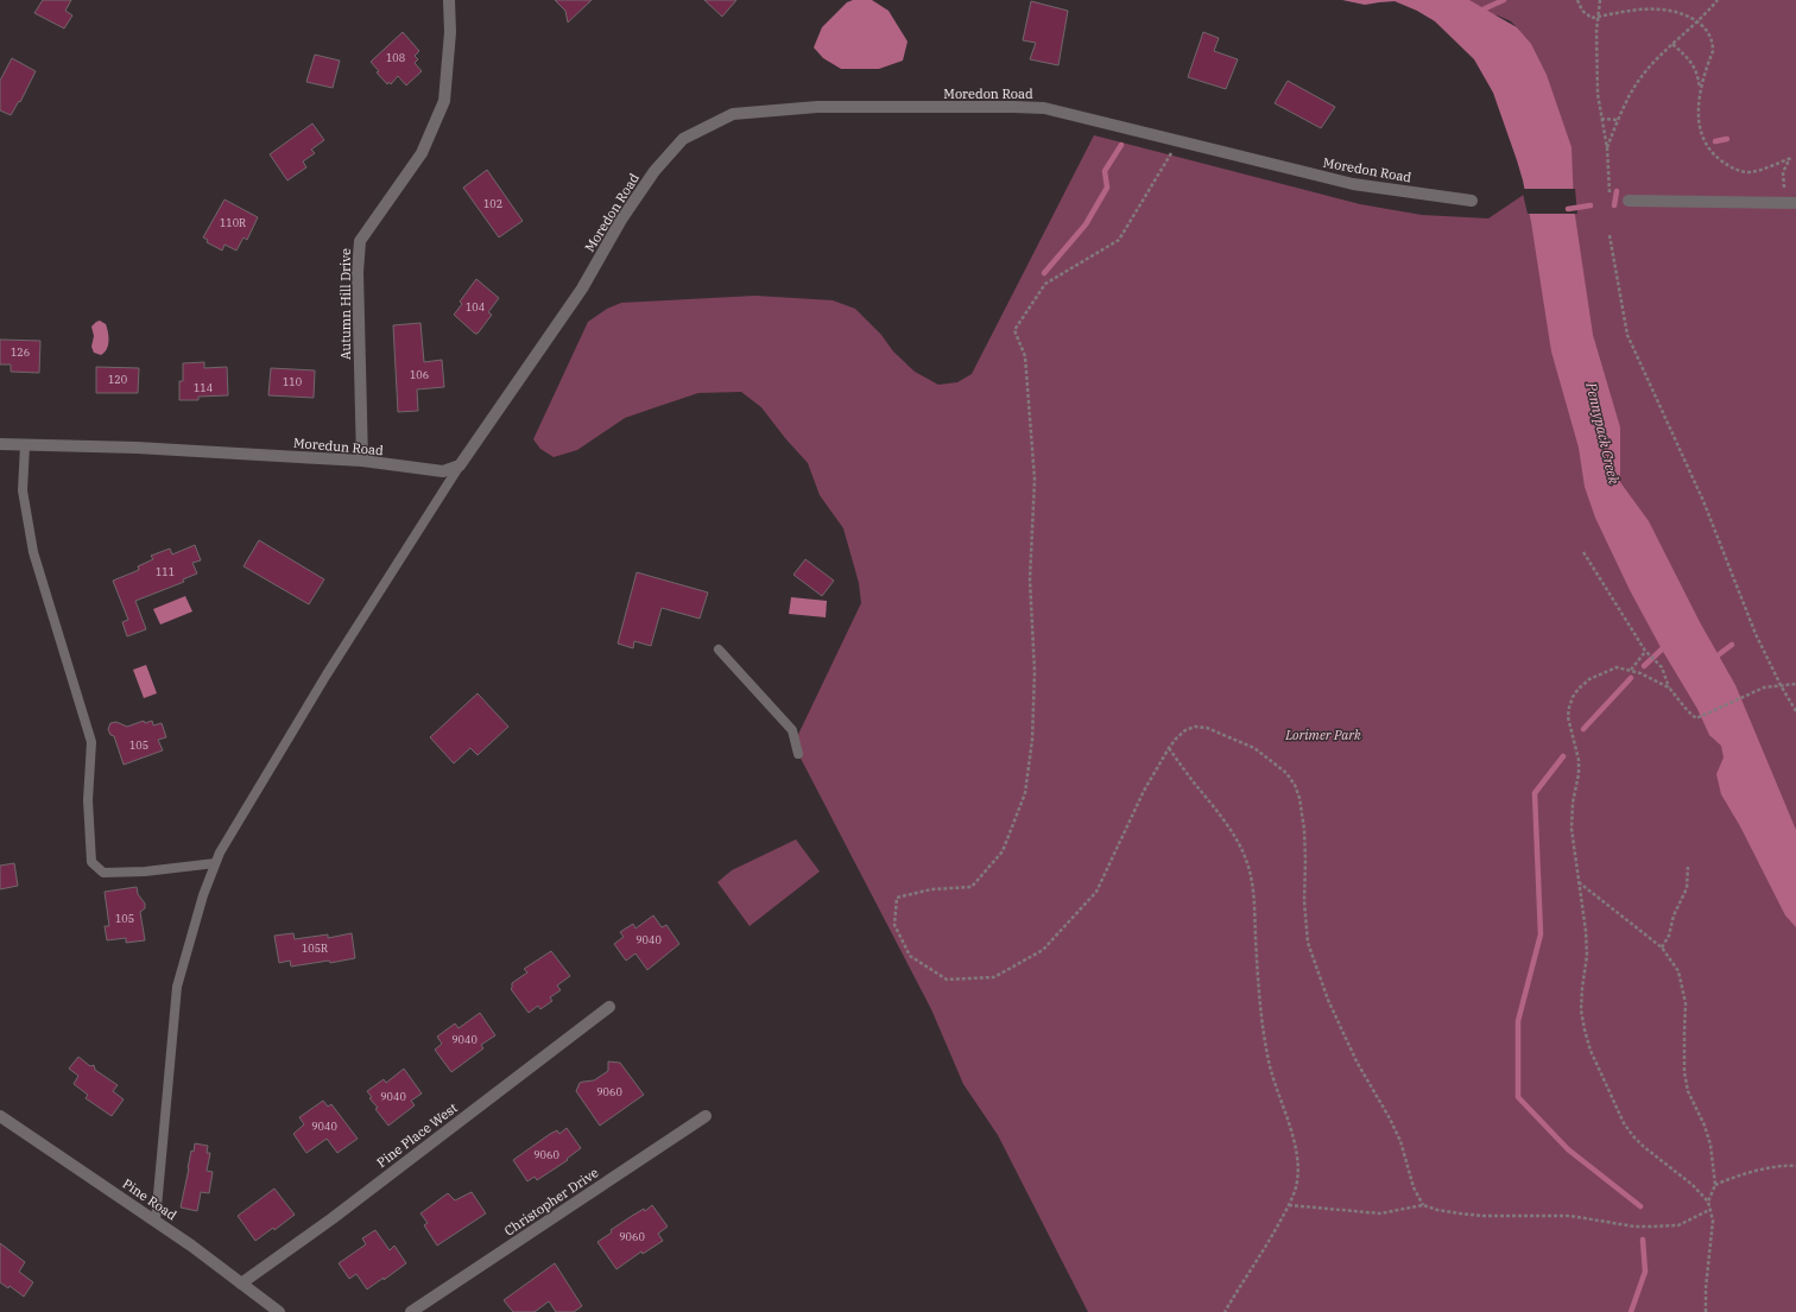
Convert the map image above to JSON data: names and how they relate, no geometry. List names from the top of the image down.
{
  "streets": {
    "street": [
      "Moredon Road",
      "Autumn Hill Drive",
      "Moredun Road",
      "Pine Place West",
      "Pine Road",
      "Christopher Drive"
    ]
  },
  "crossings": [
    ["Moredon Road", "Moredun Road"],
    ["Autumn Hill Drive", "Moredun Road"],
    ["Pine Place West", "Pine Road"]
  ],
  "water": ["Pennypack Creek"],
  "parks": ["Lorimer Park"],
  "house_numbers": [
    "108",
    "102",
    "110R",
    "104",
    "126",
    "106",
    "120",
    "110",
    "114",
    "111",
    "105",
    "105",
    "9040",
    "105R",
    "9040",
    "9060",
    "9040",
    "9040",
    "9060",
    "9060"
  ]
}
